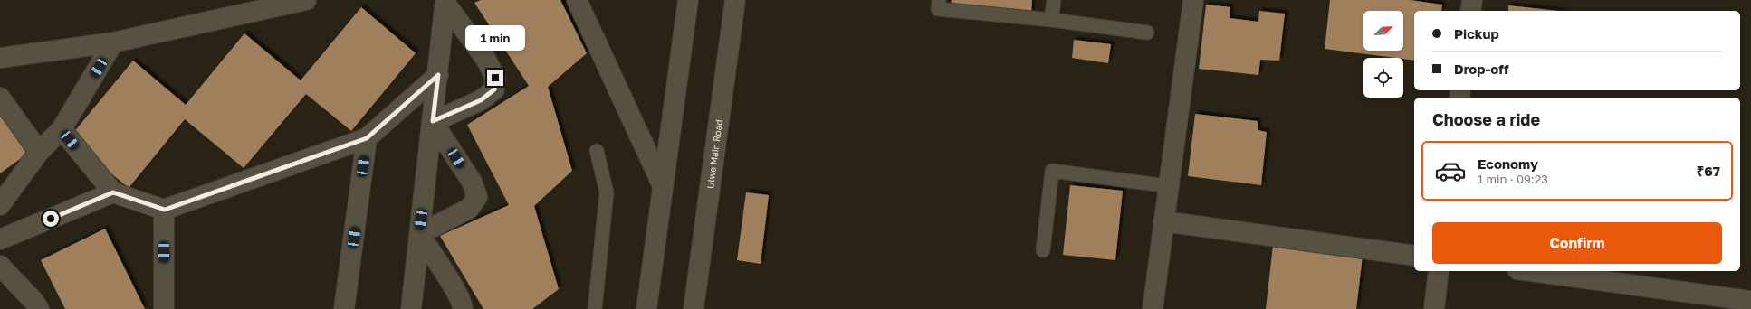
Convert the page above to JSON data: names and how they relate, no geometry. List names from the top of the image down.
{
  "streets": {
    "street": ["Ulwe Main Road"]
  },
  "north": "top right",
  "page": {
    "banner": ["Pickup", "Drop-off"],
    "bubble": "1 min",
    "heading": "Choose a ride",
    "list": [
      {
        "name": "Economy",
        "note": "1 min · 09:23",
        "value": "₹67"
      }
    ],
    "buttons": "Confirm"
  }
}
